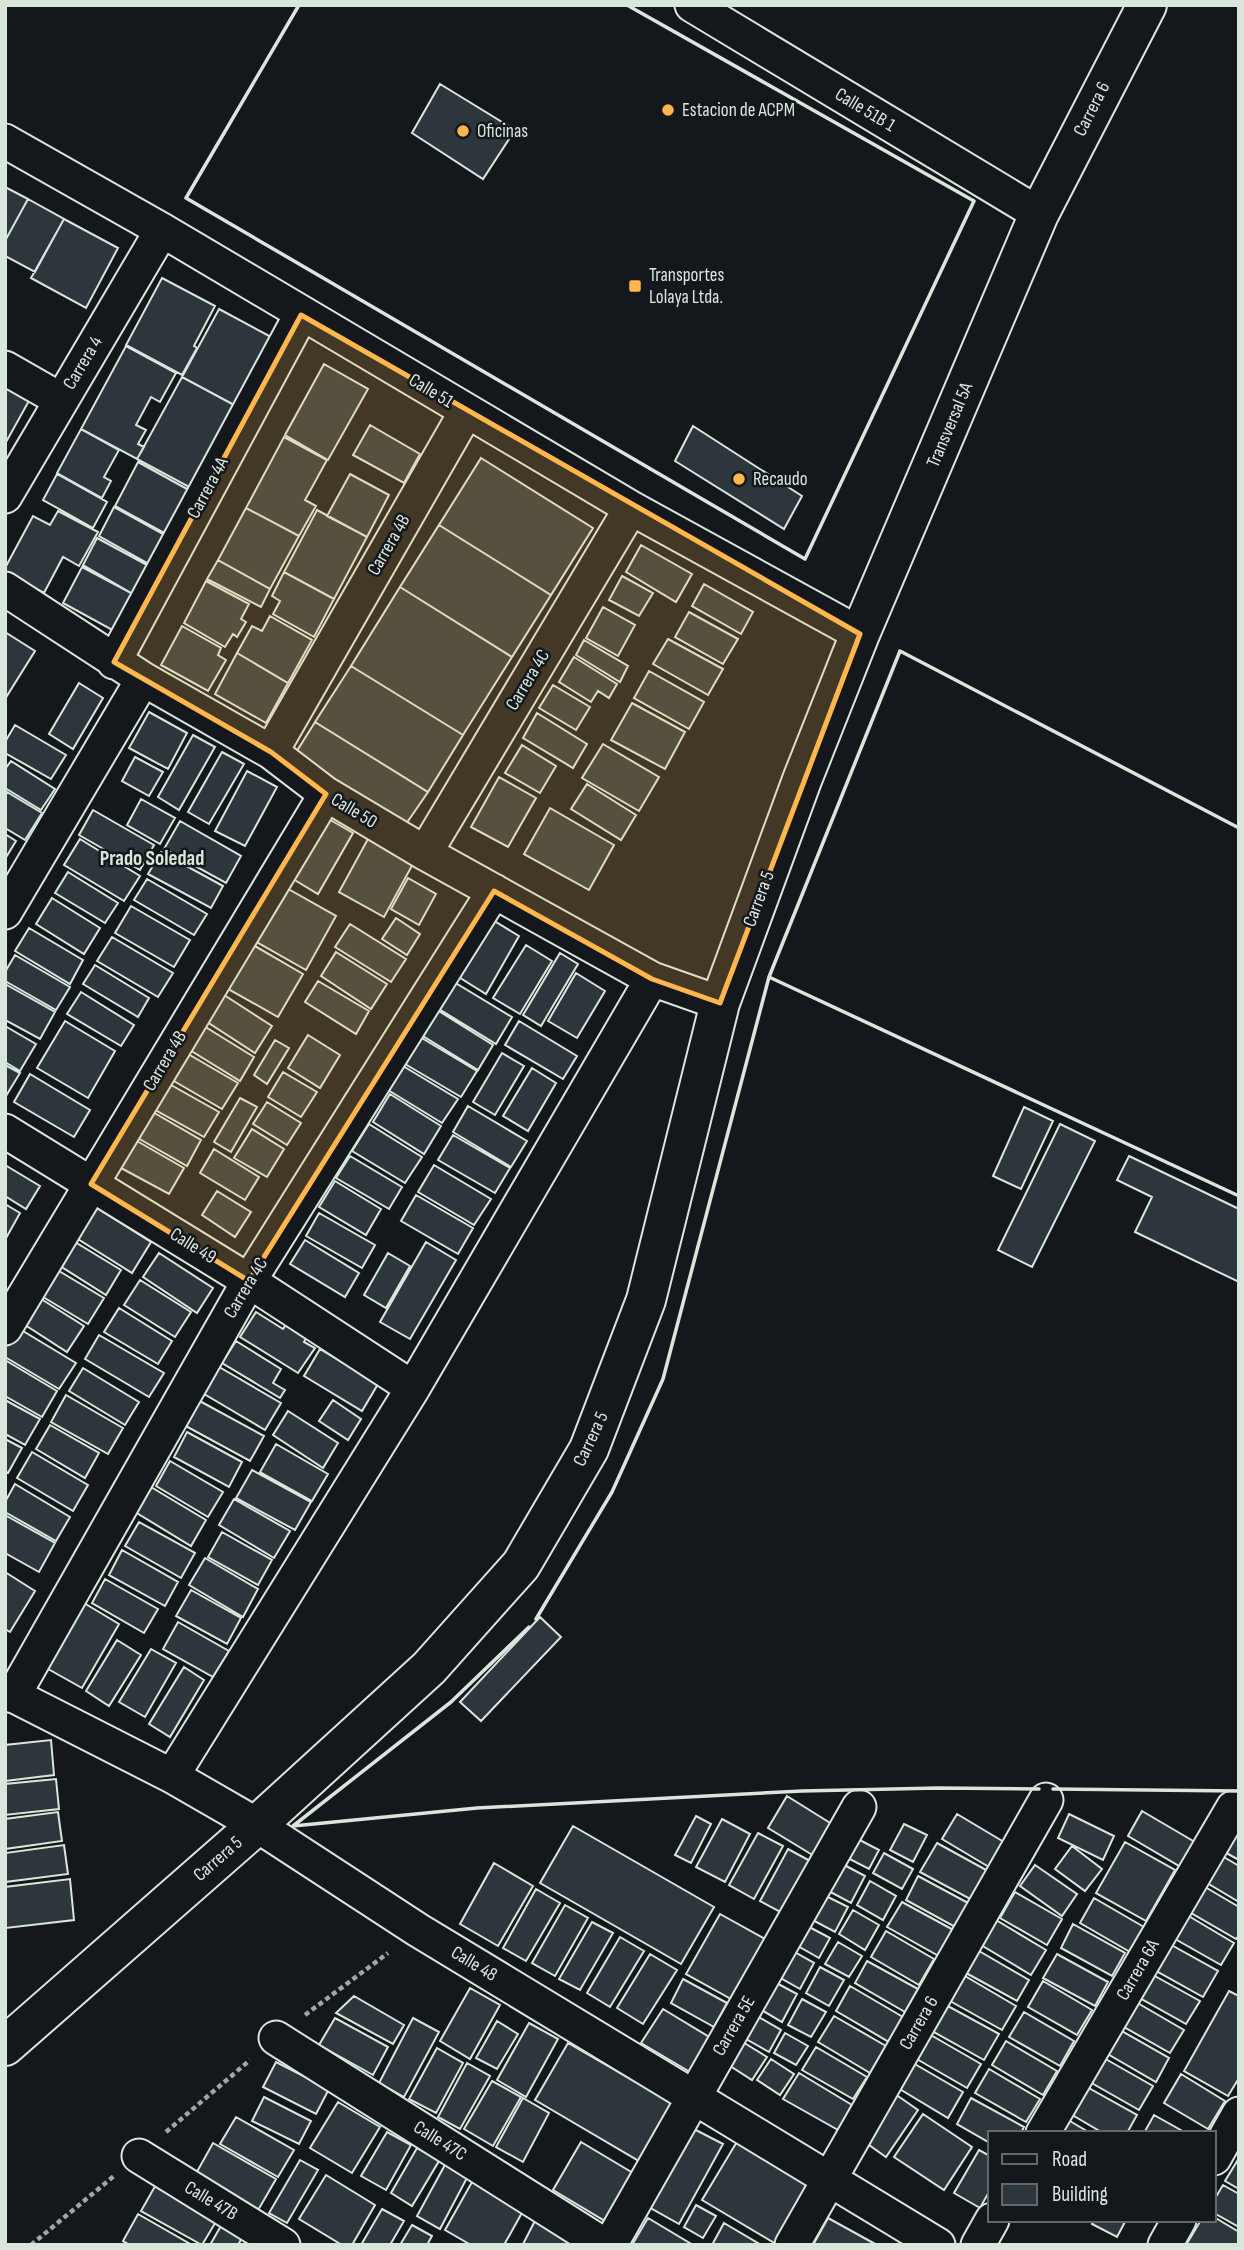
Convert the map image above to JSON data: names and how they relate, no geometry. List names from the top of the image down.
{
  "streets": {
    "main road": ["Carrera 6", "Transversal 5A", "Carrera 5"],
    "street": [
      "Calle 51B 1",
      "Carrera 4",
      "Calle 51",
      "Carrera 4A",
      "Carrera 4B",
      "Carrera 4C",
      "Calle 50",
      "Calle 49",
      "Calle 48",
      "Carrera 6A",
      "Carrera 5E",
      "Calle 47C",
      "Calle 47B"
    ]
  },
  "crossings": [
    ["Carrera 6", "Calle 51B 1"],
    ["Carrera 6", "Transversal 5A"],
    ["Carrera 6", "Calle 48"],
    ["Calle 51B 1", "Transversal 5A"],
    ["Carrera 4", "Calle 51"],
    ["Calle 51", "Transversal 5A"],
    ["Calle 51", "Carrera 4A"],
    ["Calle 51", "Carrera 4B"],
    ["Calle 51", "Carrera 4C"],
    ["Calle 51", "Carrera 5"],
    ["Transversal 5A", "Carrera 5"],
    ["Carrera 4A", "Calle 50"],
    ["Carrera 4B", "Calle 50"],
    ["Carrera 4B", "Calle 49"],
    ["Carrera 4C", "Calle 50"],
    ["Carrera 4C", "Calle 49"],
    ["Carrera 4C", "Calle 48"],
    ["Calle 50", "Carrera 5"],
    ["Carrera 5", "Calle 48"],
    ["Calle 48", "Carrera 5E"]
  ],
  "districts": ["Prado Soledad"],
  "places": {
    "other": ["Estacion de ACPM", "Oficinas", "Recaudo"],
    "transit": ["Transportes Lolaya Ltda."]
  },
  "legend": ["Road", "Building"]
}
